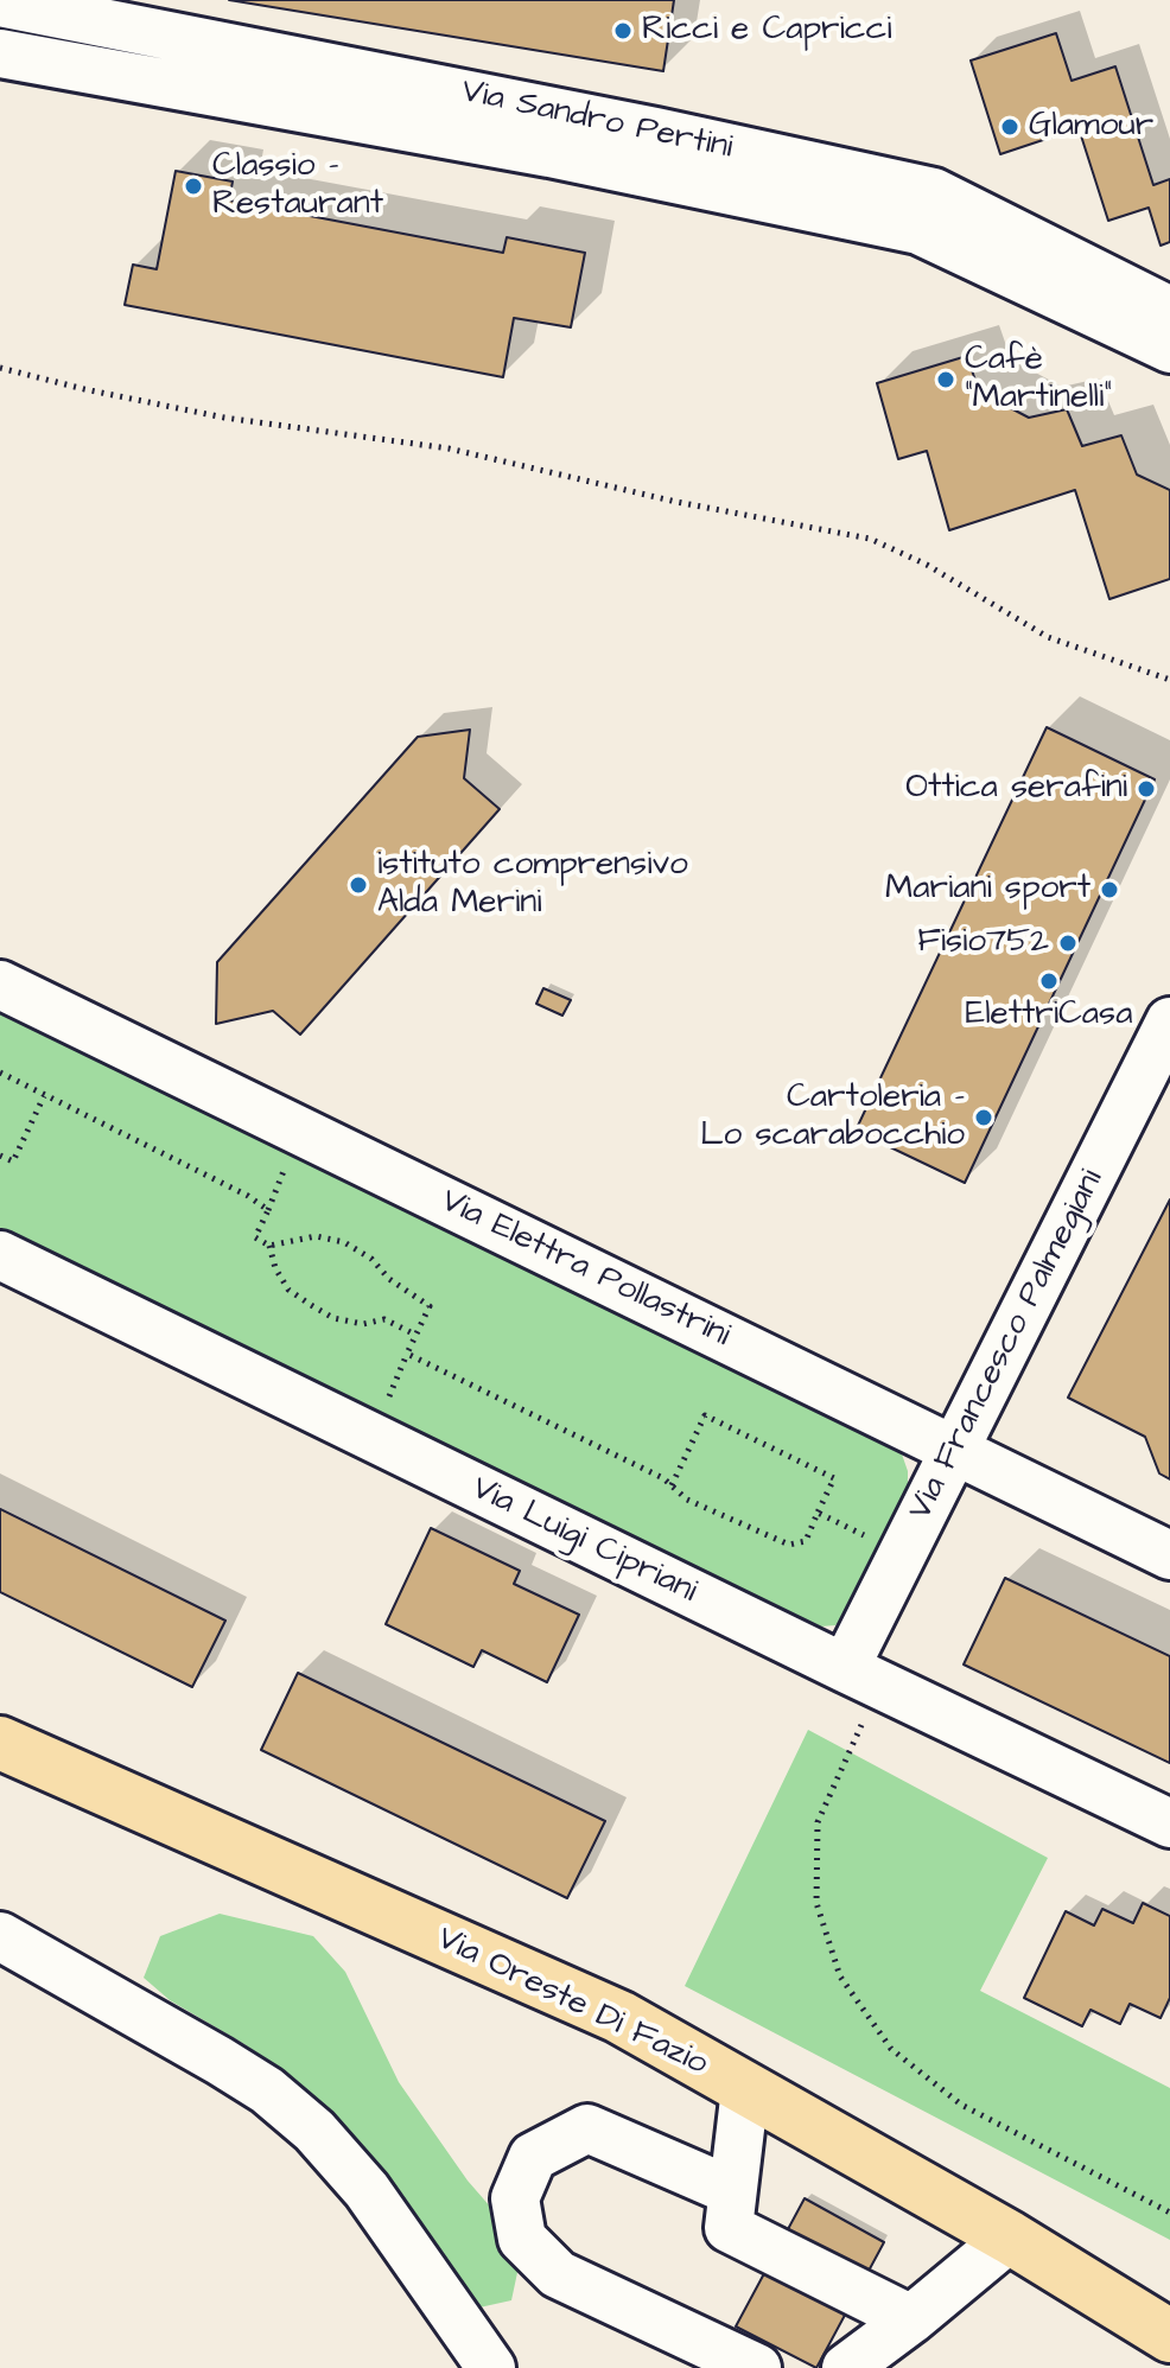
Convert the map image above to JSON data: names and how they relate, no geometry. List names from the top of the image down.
{
  "streets": {
    "main road": ["Via Oreste Di Fazio"],
    "street": [
      "Via Sandro Pertini",
      "Via Elettra Pollastrini",
      "Via Francesco Palmegiani",
      "Via Luigi Cipriani"
    ]
  },
  "crossings": [
    ["Via Elettra Pollastrini", "Via Francesco Palmegiani"],
    ["Via Francesco Palmegiani", "Via Luigi Cipriani"]
  ],
  "places": [
    "Ricci e Capricci",
    "Glamour",
    "Classio - Restaurant",
    "Cafè \"Martinelli\"",
    "Ottica serafini",
    "istituto comprensivo Alda Merini",
    "Mariani sport",
    "Fisio752",
    "ElettriCasa",
    "Cartoleria - Lo scarabocchio"
  ]
}
